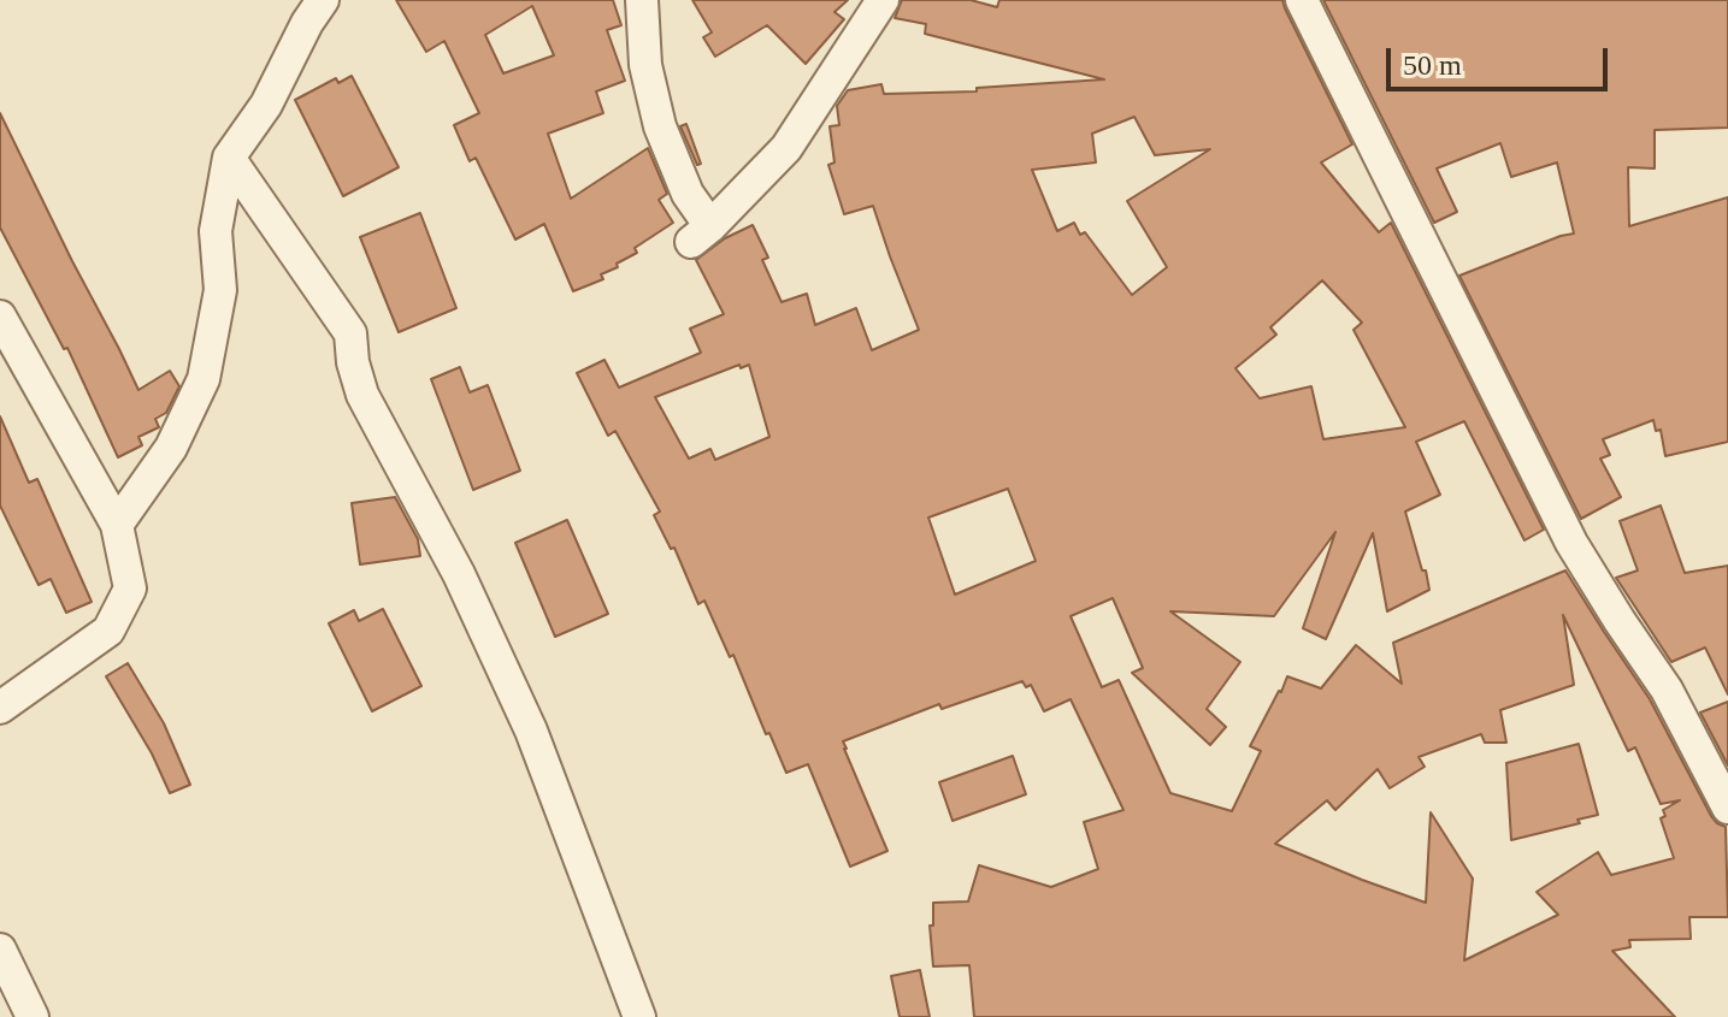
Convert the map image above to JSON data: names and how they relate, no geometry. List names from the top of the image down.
{
  "scale_bar": "50 m"
}
